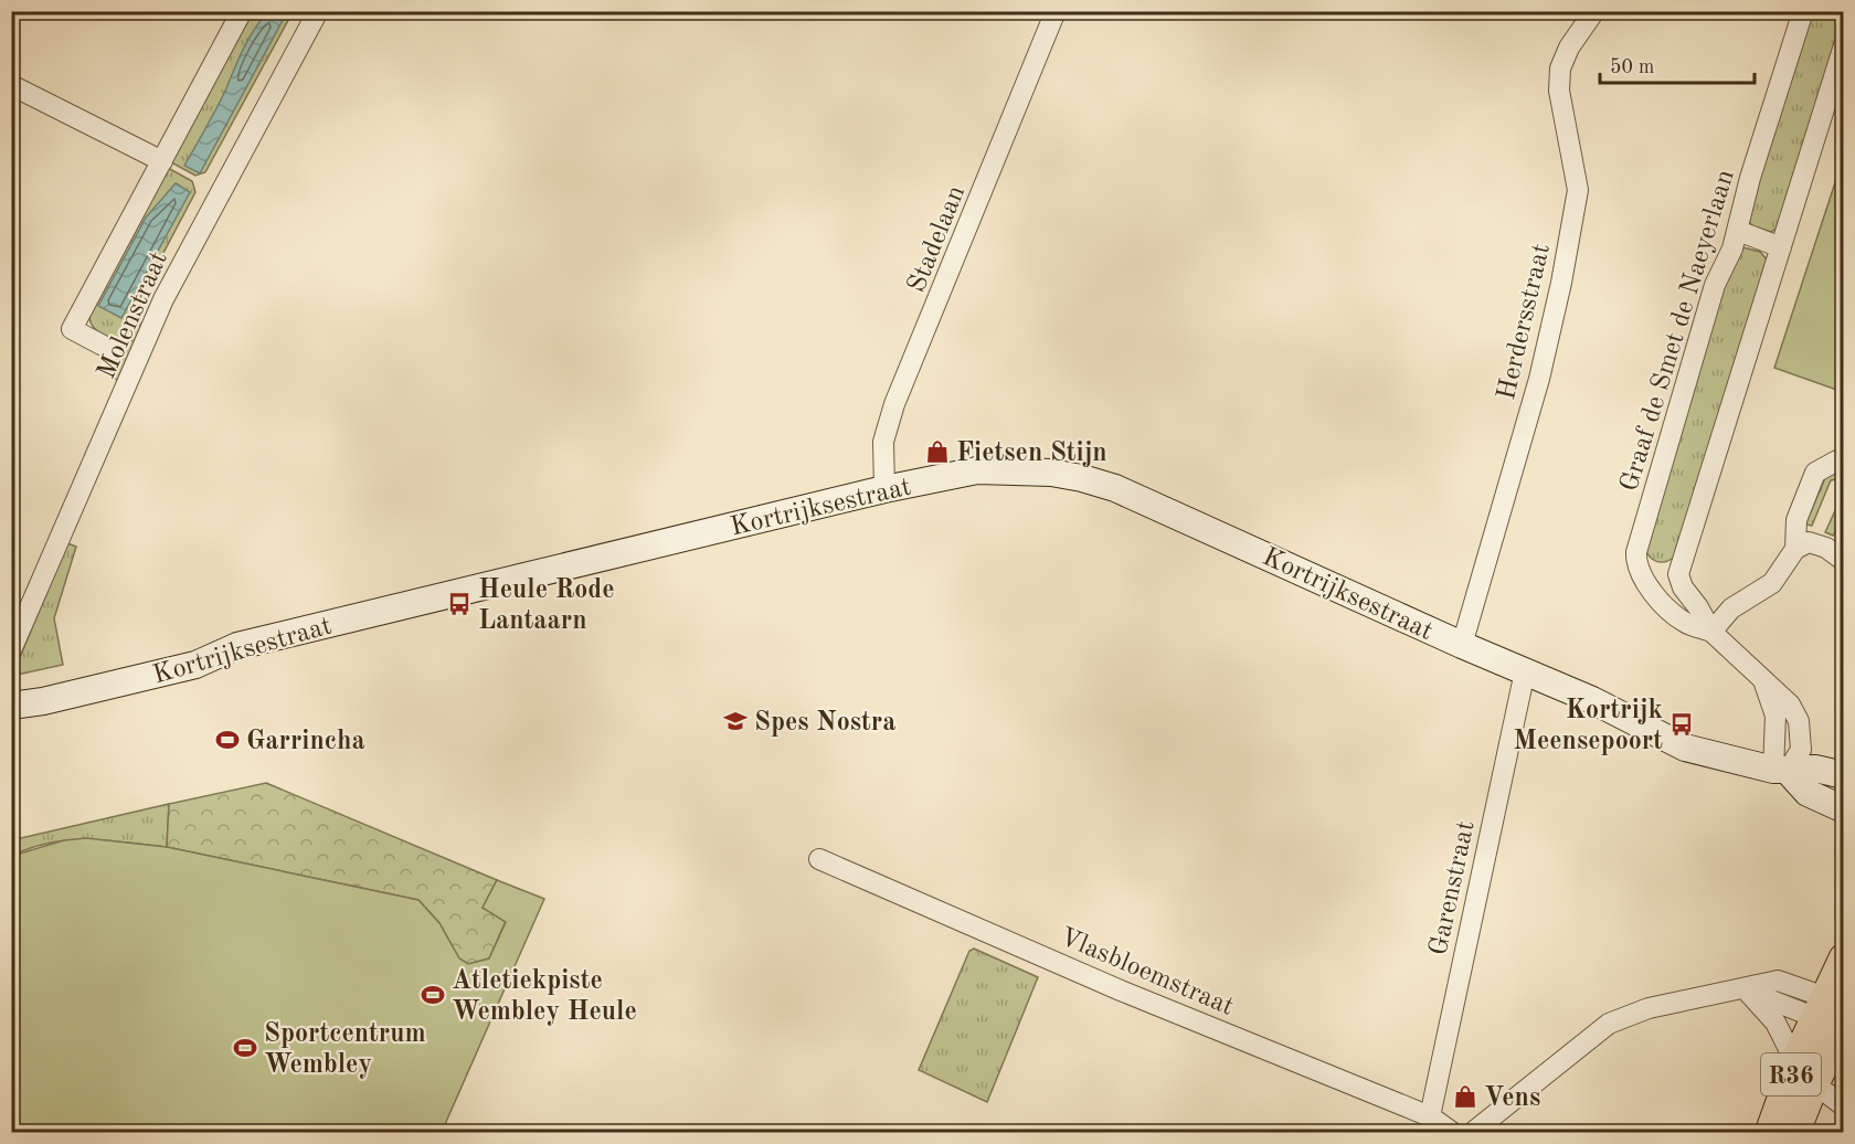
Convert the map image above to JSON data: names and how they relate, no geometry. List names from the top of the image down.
{
  "streets": {
    "main road": ["R36"],
    "street": [
      "Stadelaan",
      "Molenstraat",
      "Herdersstraat",
      "Graaf de Smet de Naeyerlaan",
      "Kortrijksestraat",
      "Garenstraat",
      "Vlasbloemstraat"
    ]
  },
  "crossings": [
    ["Stadelaan", "Kortrijksestraat"],
    ["Herdersstraat", "Kortrijksestraat"],
    ["Graaf de Smet de Naeyerlaan", "Kortrijksestraat"],
    ["Kortrijksestraat", "Garenstraat"],
    ["Garenstraat", "Vlasbloemstraat"]
  ],
  "places": {
    "shop": ["Fietsen Stijn", "Vens"],
    "bus stop": ["Heule Rode Lantaarn", "Kortrijk Meensepoort"],
    "school or university": ["Spes Nostra"],
    "sports": ["Garrincha", "Atletiekpiste Wembley Heule", "Sportcentrum Wembley"]
  },
  "scale_bar": "50 m"
}
